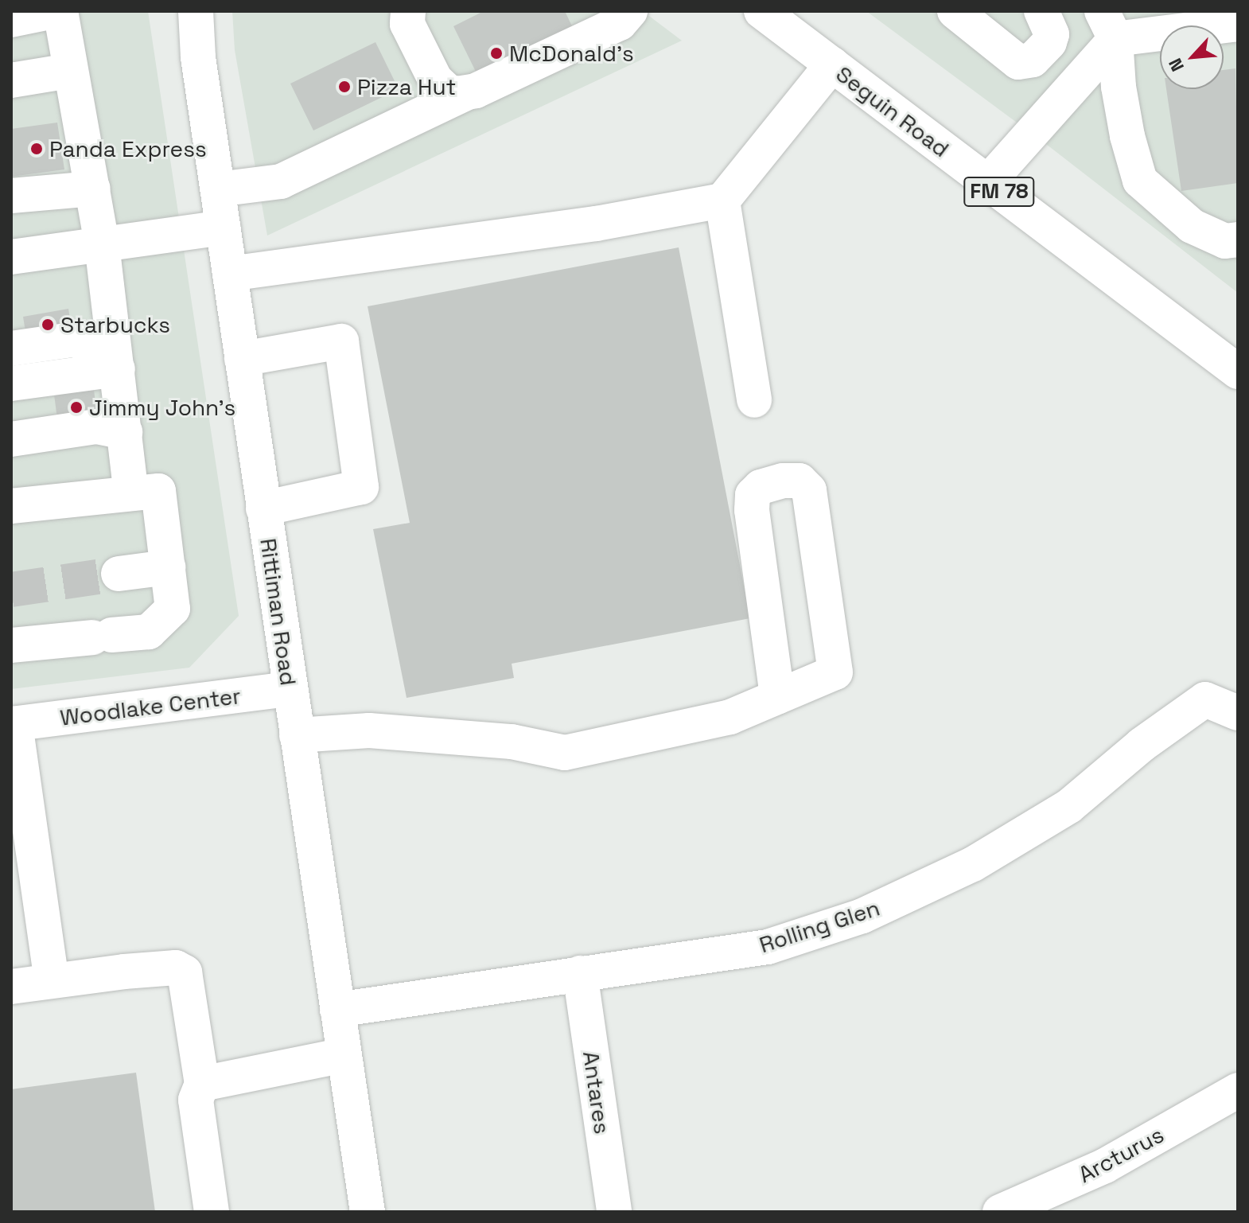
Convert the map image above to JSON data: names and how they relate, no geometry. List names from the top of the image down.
{
  "streets": {
    "main road": [
      "Seguin Road",
      "FM 78",
      "Rittiman Road",
      "Woodlake Center",
      "Rolling Glen",
      "Antares",
      "Arcturus"
    ]
  },
  "crossings": [
    ["Rittiman Road", "Woodlake Center"],
    ["Rittiman Road", "Rolling Glen"],
    ["Rolling Glen", "Antares"]
  ],
  "places": [
    "McDonald's",
    "Pizza Hut",
    "Panda Express",
    "Starbucks",
    "Jimmy John's"
  ],
  "north": "bottom left"
}
